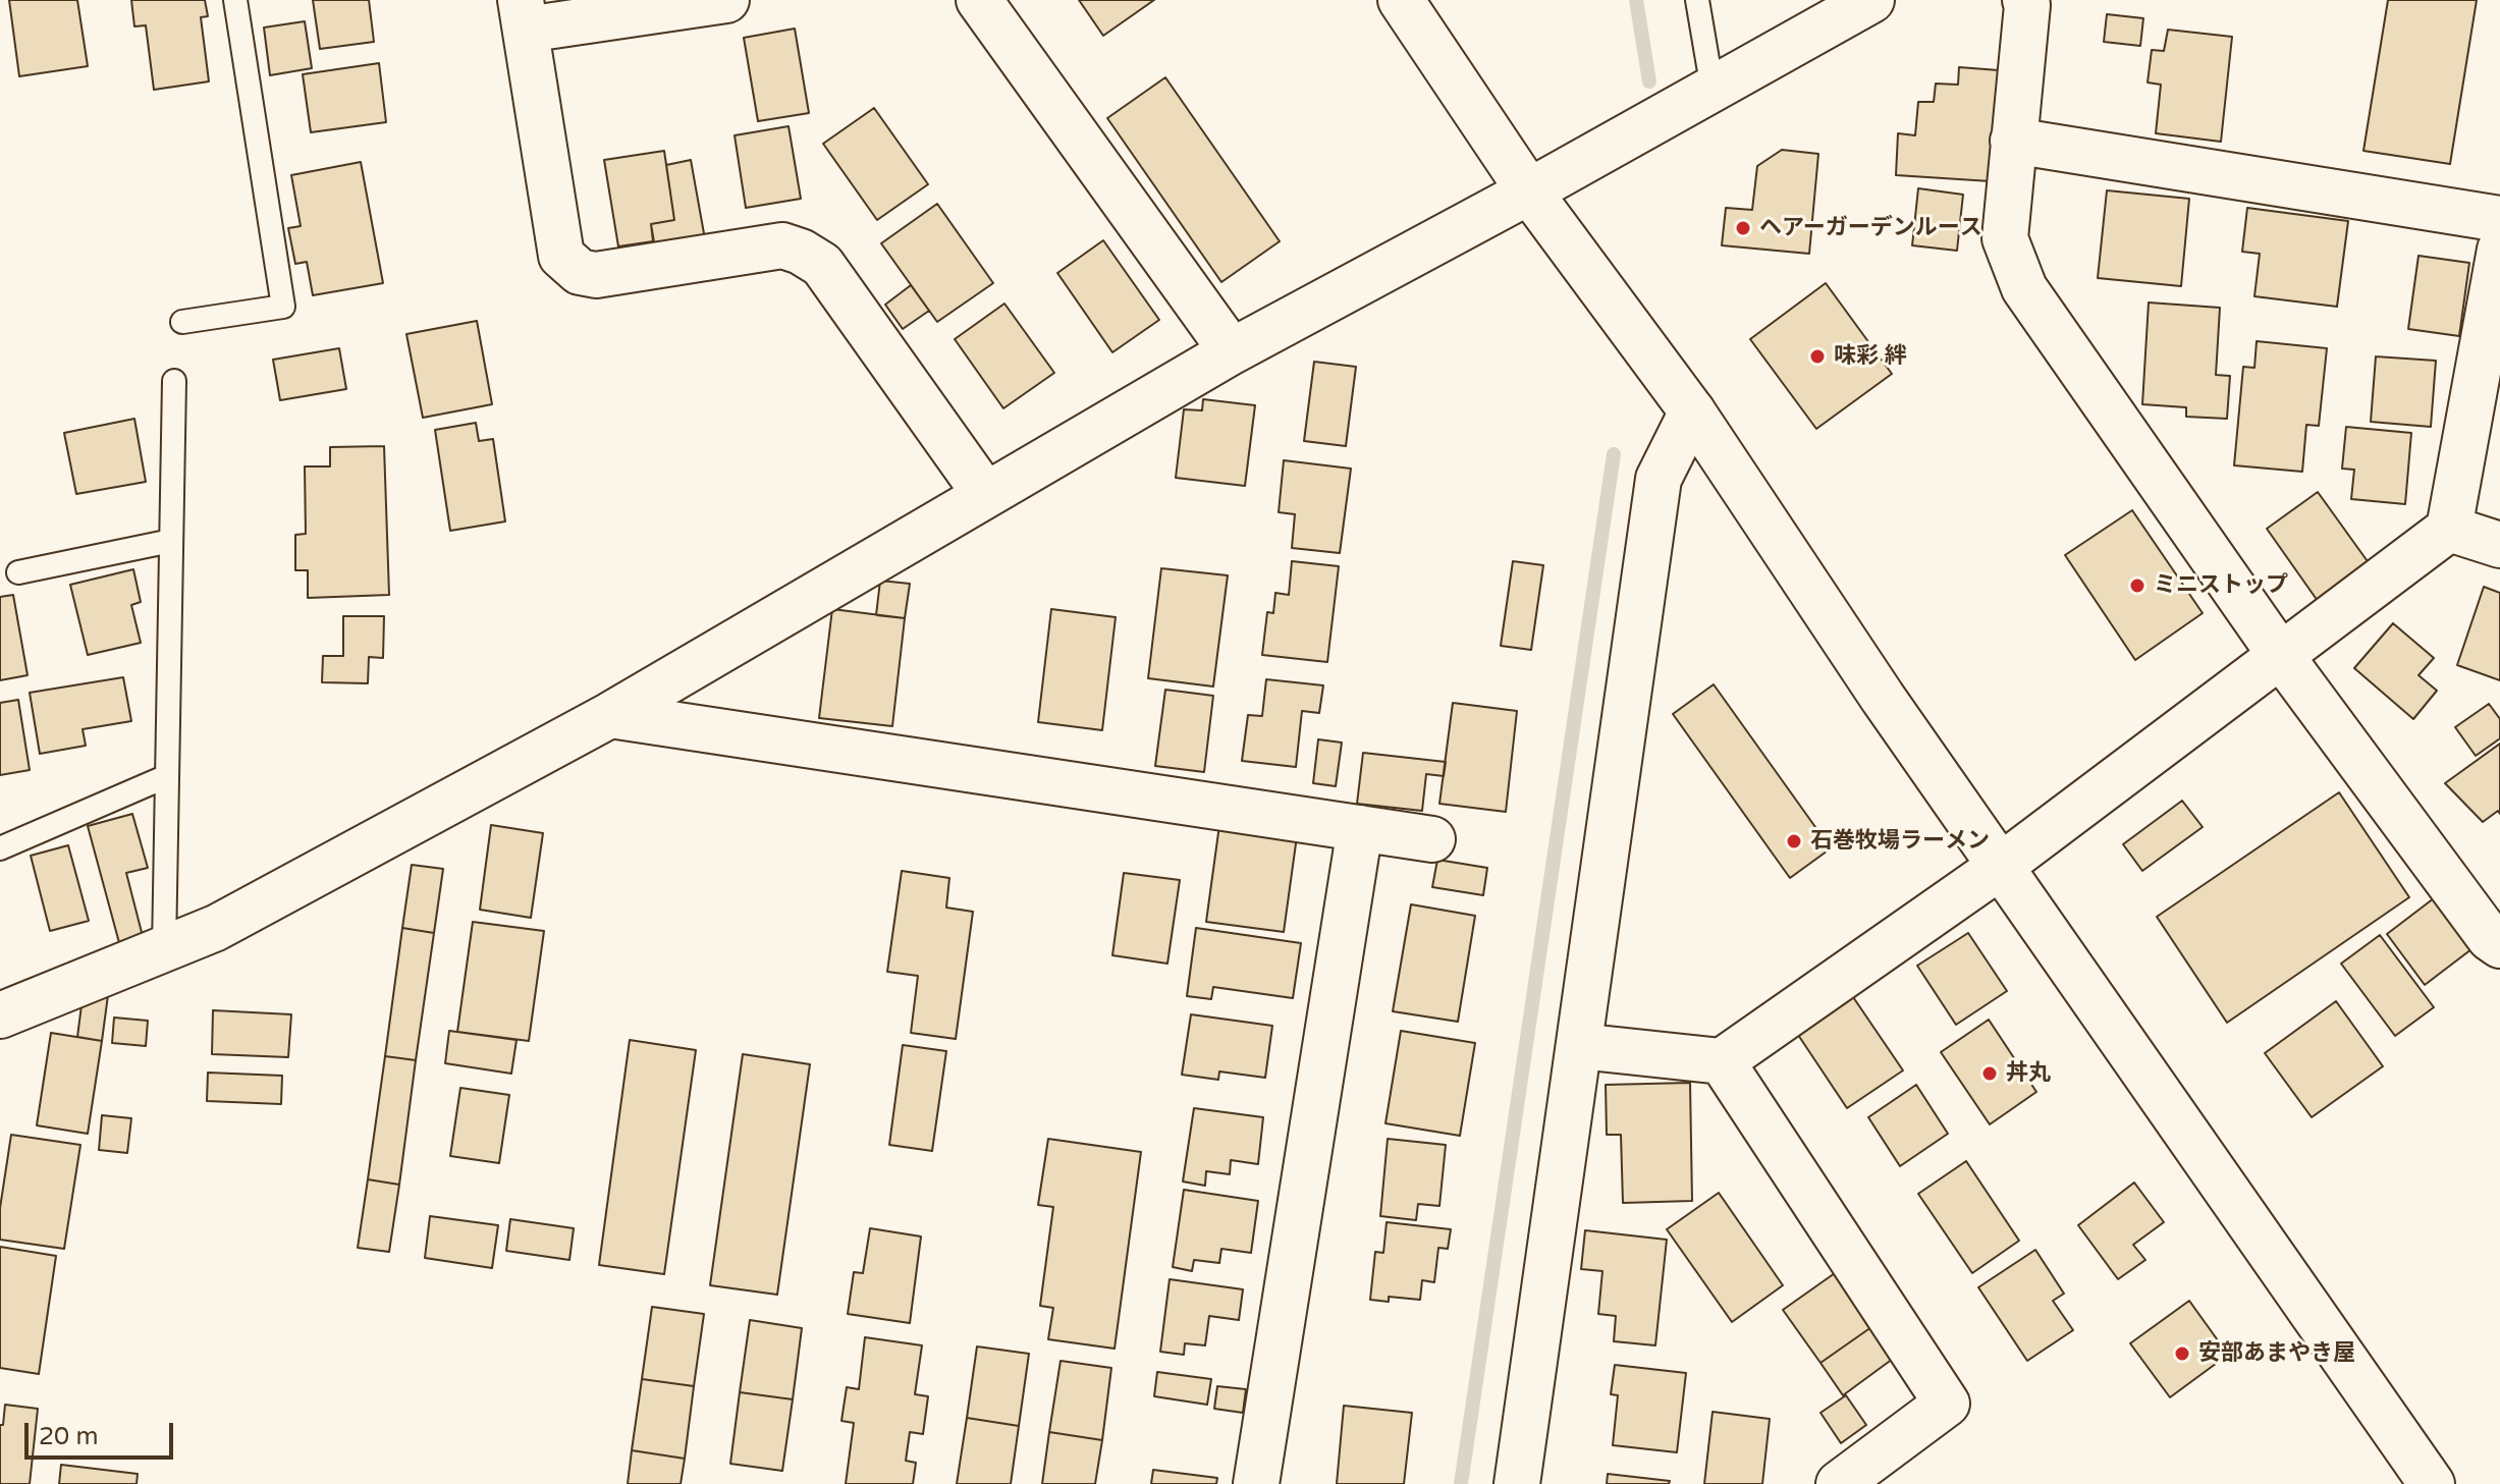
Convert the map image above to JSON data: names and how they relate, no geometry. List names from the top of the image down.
{
  "places": [
    "ヘアーガーデンルース",
    "味彩 絆",
    "ミニストップ",
    "石巻牧場ラーメン",
    "丼丸",
    "安部あまやき屋"
  ],
  "scale_bar": "20 m"
}
